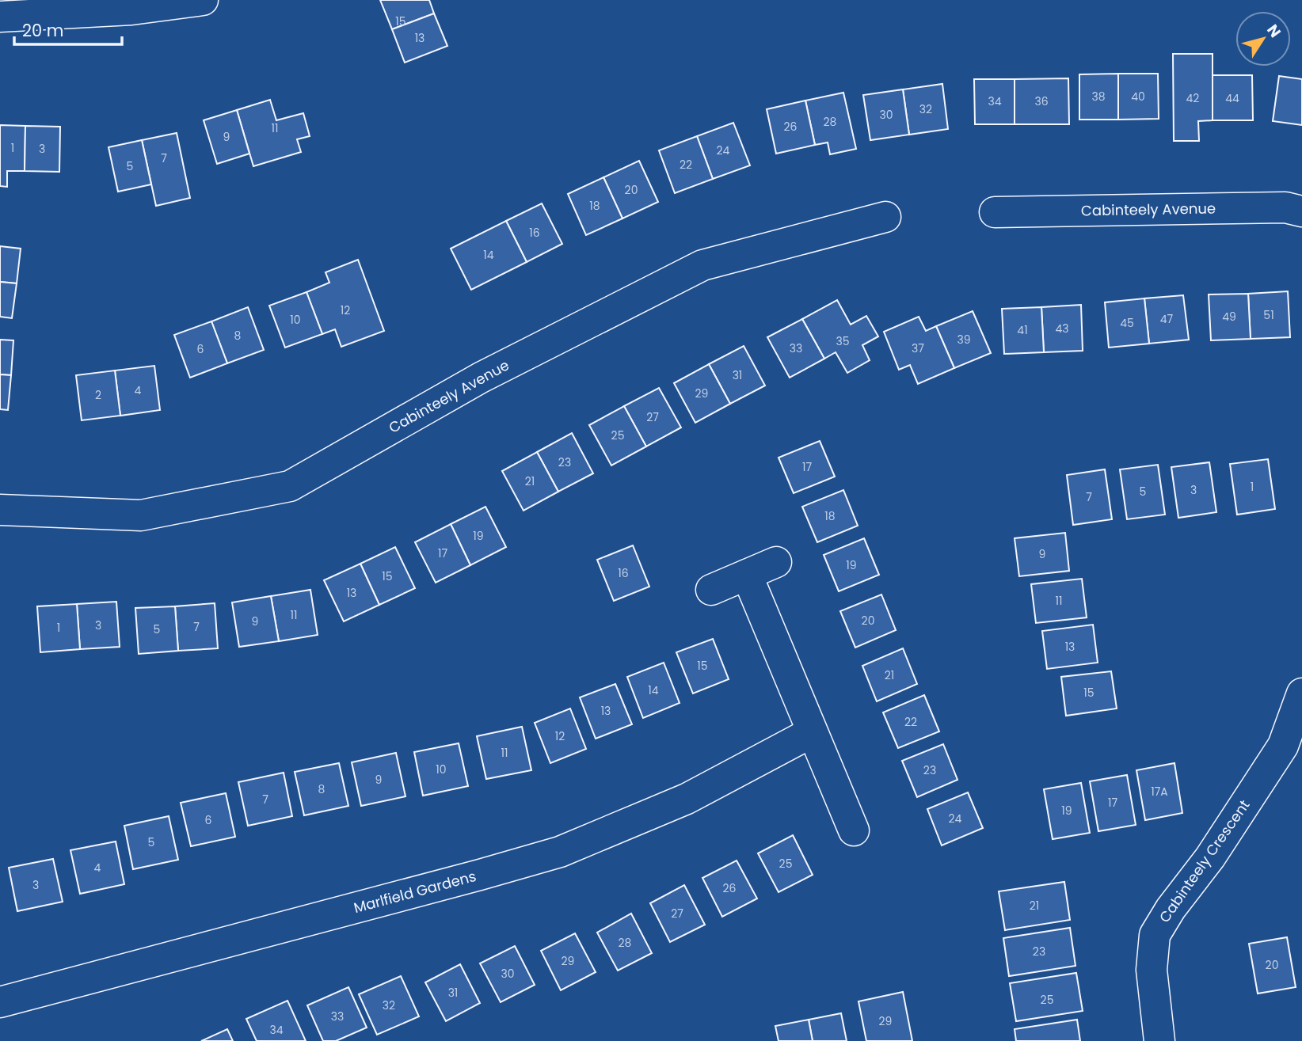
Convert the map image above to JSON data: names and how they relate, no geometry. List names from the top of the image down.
{
  "streets": {
    "street": ["Cabinteely Avenue", "Cabinteely Crescent", "Marlfield Gardens"]
  },
  "house_numbers": [
    "15",
    "13",
    "38",
    "40",
    "42",
    "44",
    "34",
    "36",
    "32",
    "30",
    "28",
    "26",
    "11",
    "9",
    "1",
    "3",
    "24",
    "7",
    "22",
    "5",
    "20",
    "18",
    "16",
    "14",
    "12",
    "51",
    "49",
    "47",
    "10",
    "45",
    "43",
    "41",
    "8",
    "39",
    "35",
    "33",
    "37",
    "6",
    "31",
    "4",
    "29",
    "2",
    "27",
    "25",
    "23",
    "17",
    "21",
    "1",
    "3",
    "5",
    "7",
    "18",
    "19",
    "17",
    "9",
    "19",
    "16",
    "15",
    "13",
    "11",
    "11",
    "20",
    "9",
    "3",
    "7",
    "1",
    "5",
    "13",
    "15",
    "21",
    "14",
    "15",
    "13",
    "22",
    "12",
    "11",
    "10",
    "23",
    "9",
    "8",
    "17A",
    "7",
    "17",
    "19",
    "24",
    "6",
    "5",
    "25",
    "4",
    "3",
    "26",
    "21",
    "27",
    "28",
    "23",
    "29",
    "20",
    "30",
    "31",
    "25",
    "32",
    "33",
    "29",
    "34"
  ],
  "scale_bar": "20 m",
  "north": "top right"
}
